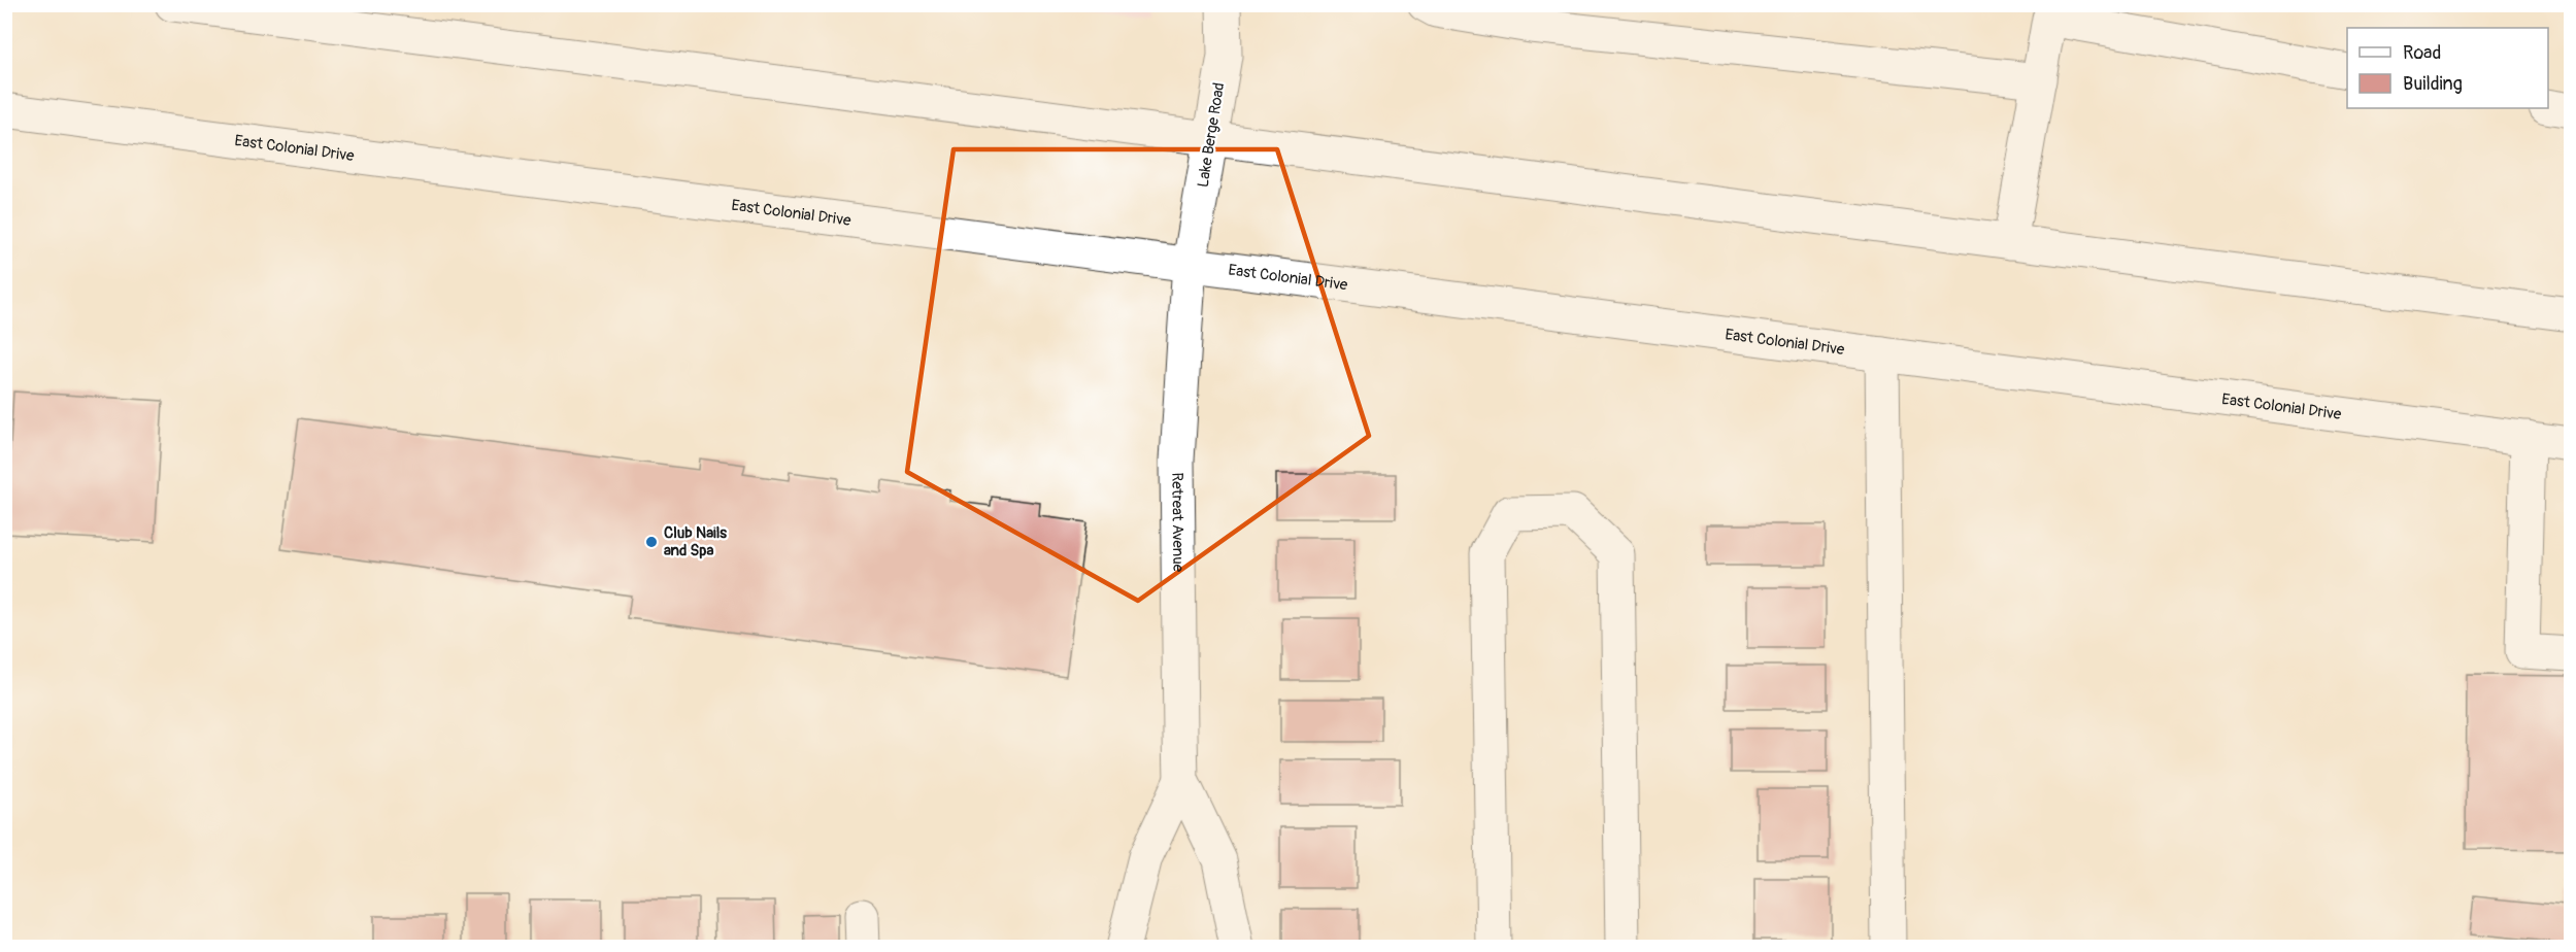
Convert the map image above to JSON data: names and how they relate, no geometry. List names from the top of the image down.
{
  "streets": {
    "main road": ["Lake Berge Road", "East Colonial Drive", "Retreat Avenue"]
  },
  "crossings": [
    ["Lake Berge Road", "East Colonial Drive"],
    ["Lake Berge Road", "Retreat Avenue"],
    ["East Colonial Drive", "Retreat Avenue"]
  ],
  "places": ["Club Nails and Spa"],
  "legend": ["Road", "Building"]
}
